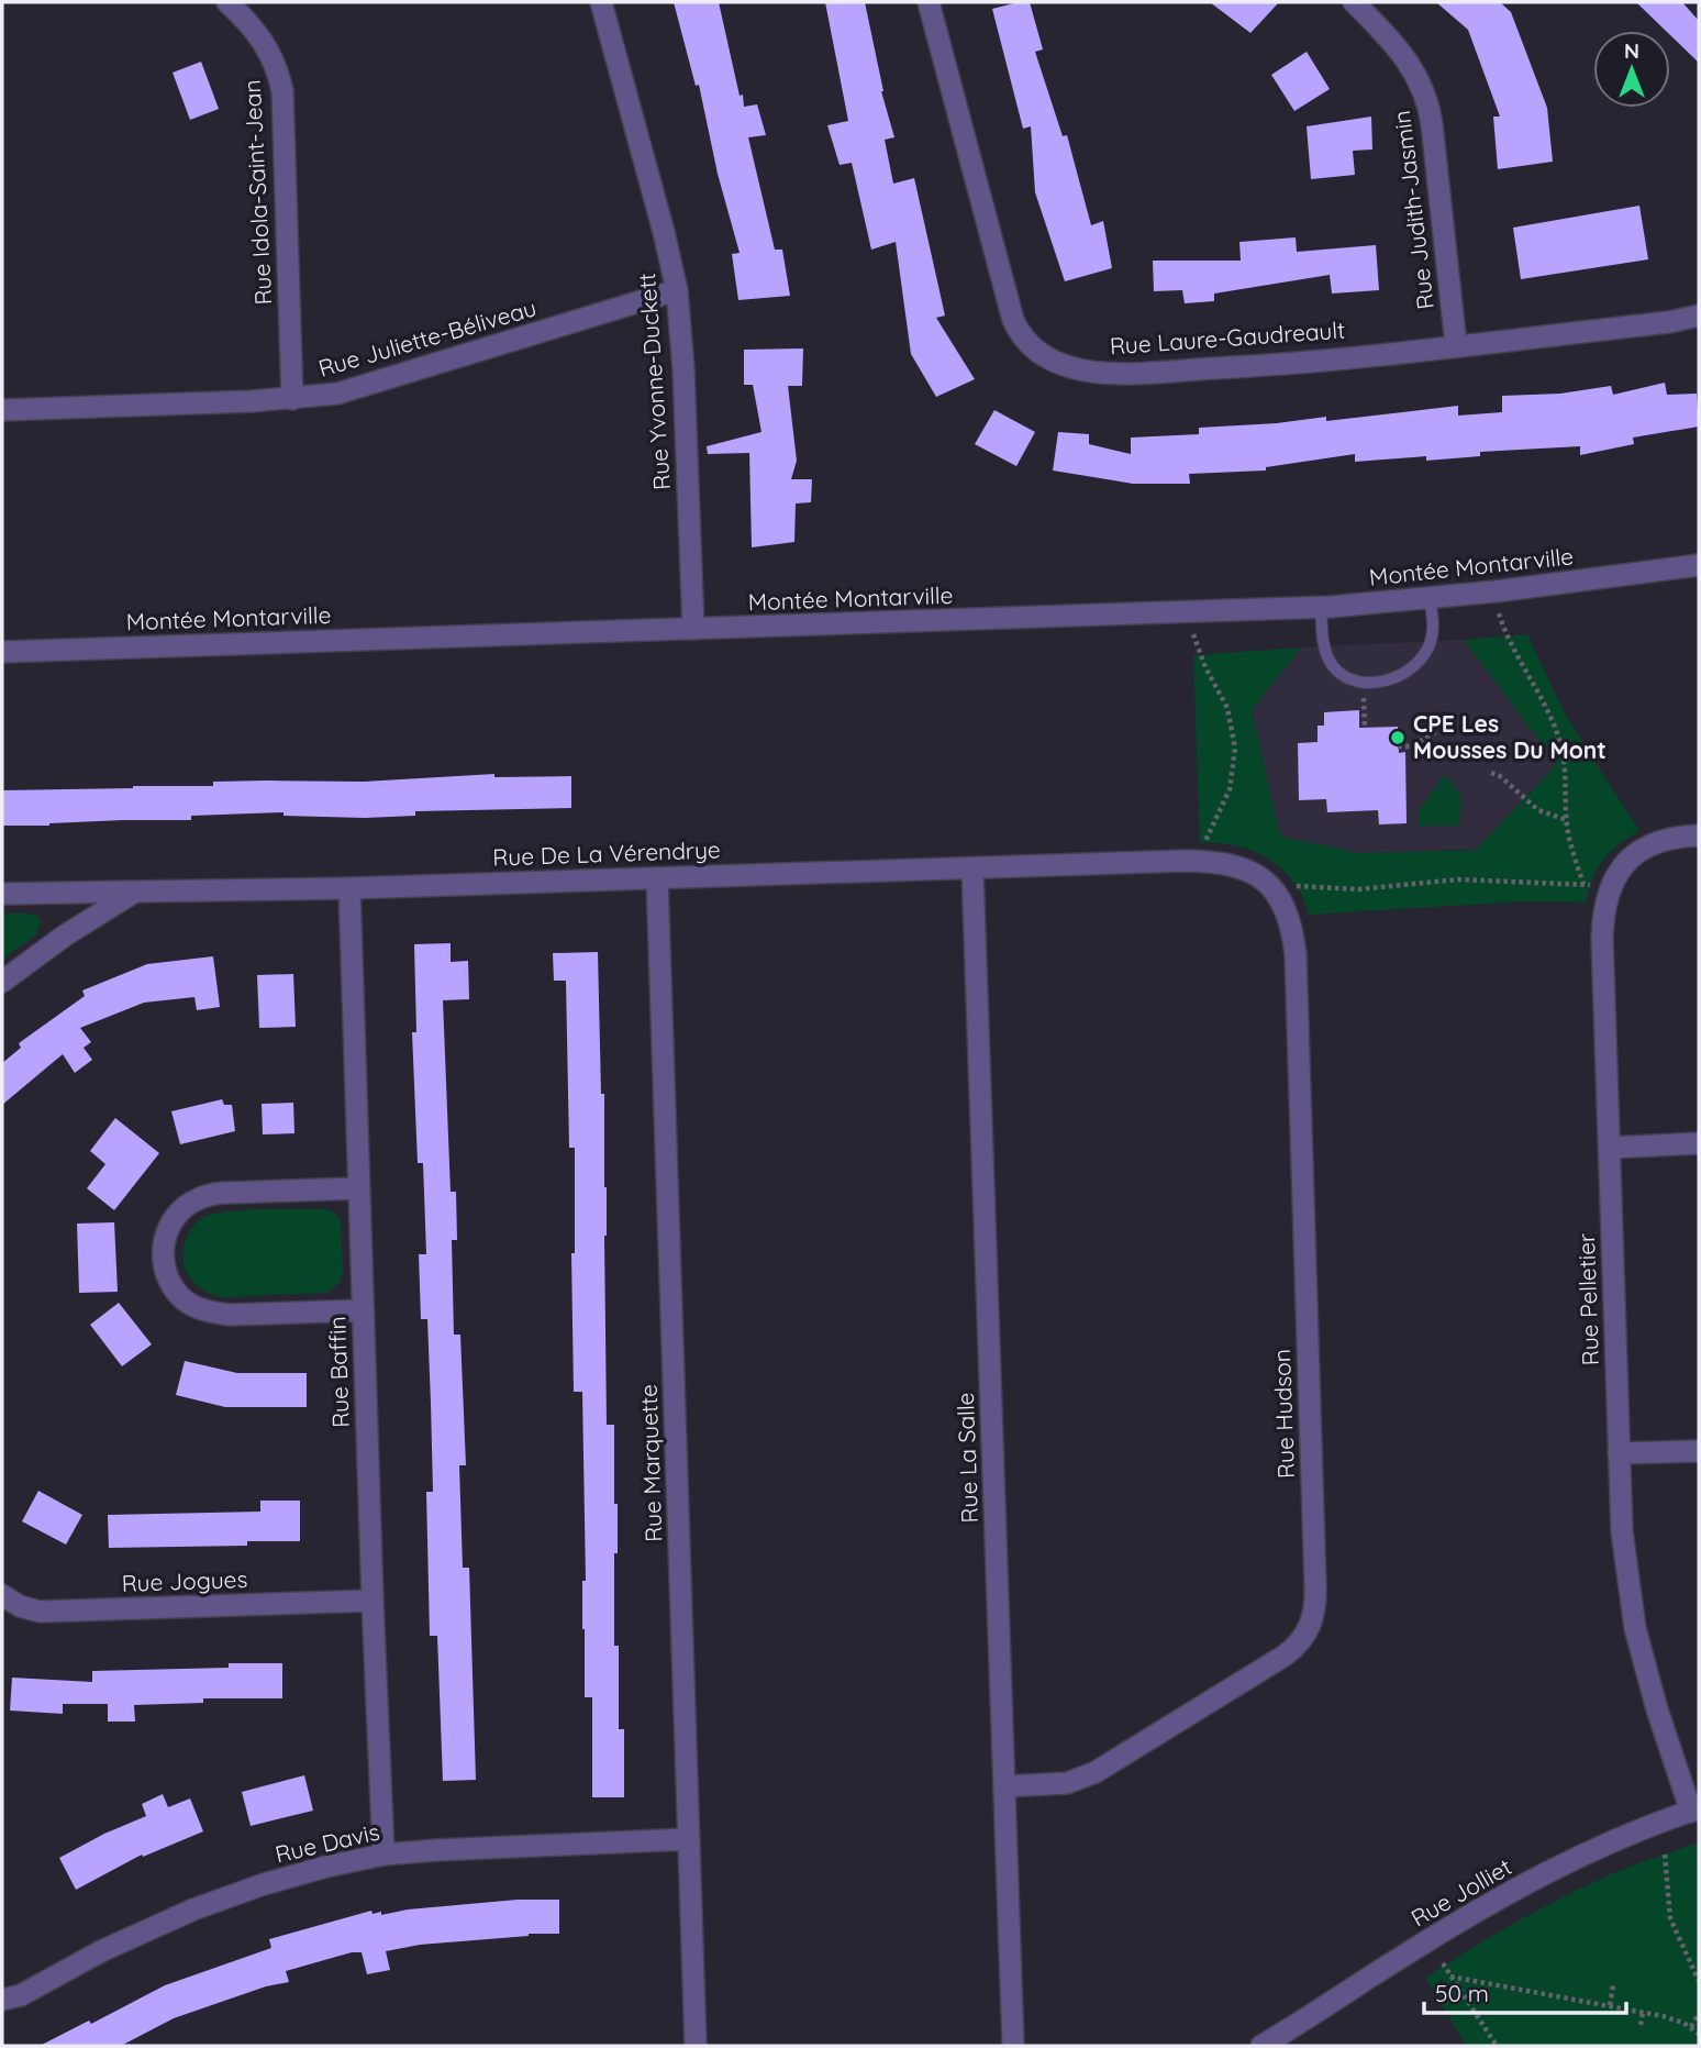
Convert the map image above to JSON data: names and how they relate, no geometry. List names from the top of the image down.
{
  "streets": {
    "street": [
      "Rue Idola-Saint-Jean",
      "Rue Judith-Jasmin",
      "Rue Juliette-Béliveau",
      "Rue Laure-Gaudreault",
      "Rue Yvonne-Duckett",
      "Montée Montarville",
      "Rue De La Vérendrye",
      "Rue Pelletier",
      "Rue Baffin",
      "Rue Hudson",
      "Rue La Salle",
      "Rue Marquette",
      "Rue Jogues",
      "Rue Davis",
      "Rue Jolliet"
    ]
  },
  "crossings": [
    ["Rue Idola-Saint-Jean", "Rue Juliette-Béliveau"],
    ["Rue Judith-Jasmin", "Rue Laure-Gaudreault"],
    ["Rue Juliette-Béliveau", "Rue Yvonne-Duckett"],
    ["Rue Yvonne-Duckett", "Montée Montarville"],
    ["Rue De La Vérendrye", "Rue Baffin"],
    ["Rue De La Vérendrye", "Rue Hudson"],
    ["Rue De La Vérendrye", "Rue La Salle"],
    ["Rue De La Vérendrye", "Rue Marquette"],
    ["Rue Pelletier", "Rue Jolliet"],
    ["Rue Baffin", "Rue Jogues"],
    ["Rue Baffin", "Rue Davis"],
    ["Rue Hudson", "Rue La Salle"],
    ["Rue Marquette", "Rue Davis"]
  ],
  "places": ["CPE Les Mousses Du Mont"],
  "scale_bar": "50 m",
  "north": "top"
}
